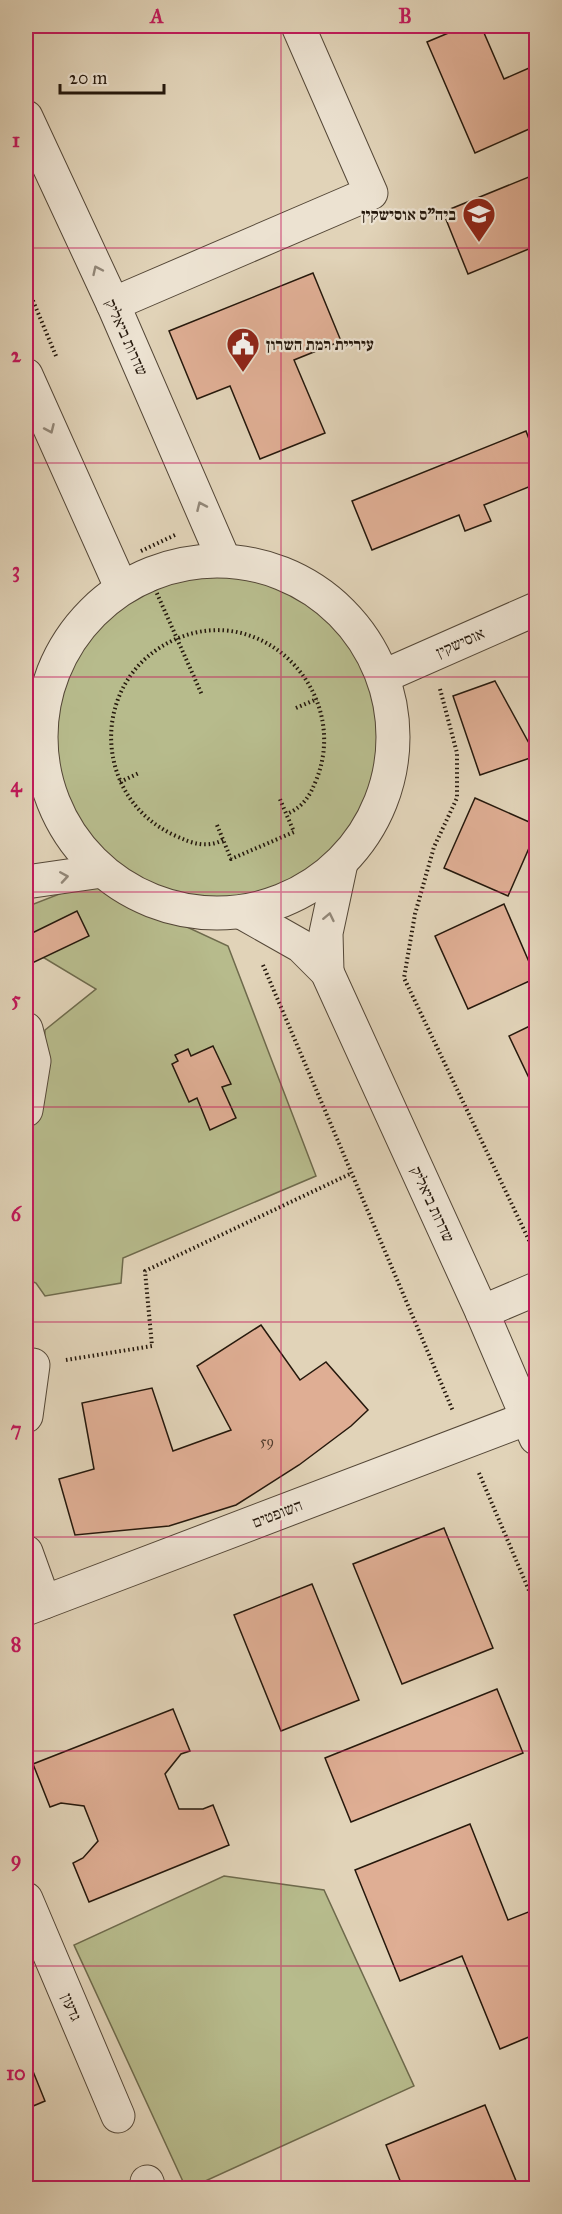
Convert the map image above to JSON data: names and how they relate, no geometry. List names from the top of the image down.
{
  "streets": {
    "street": [
      "שדרות ביאליק",
      "אוסישקין",
      "השופטים",
      "גדעון"
    ]
  },
  "crossings": [
    ["שדרות ביאליק", "השופטים"]
  ],
  "places": {
    "school or university": ["ביה\"ס אוסישקין"],
    "public building": ["עיריית רמת השרון"]
  },
  "house_numbers": ["59"],
  "scale_bar": "20 m",
  "grid": {
    "columns": ["A", "B"],
    "rows": [
      "1",
      "2",
      "3",
      "4",
      "5",
      "6",
      "7",
      "8",
      "9",
      "10"
    ]
  }
}
